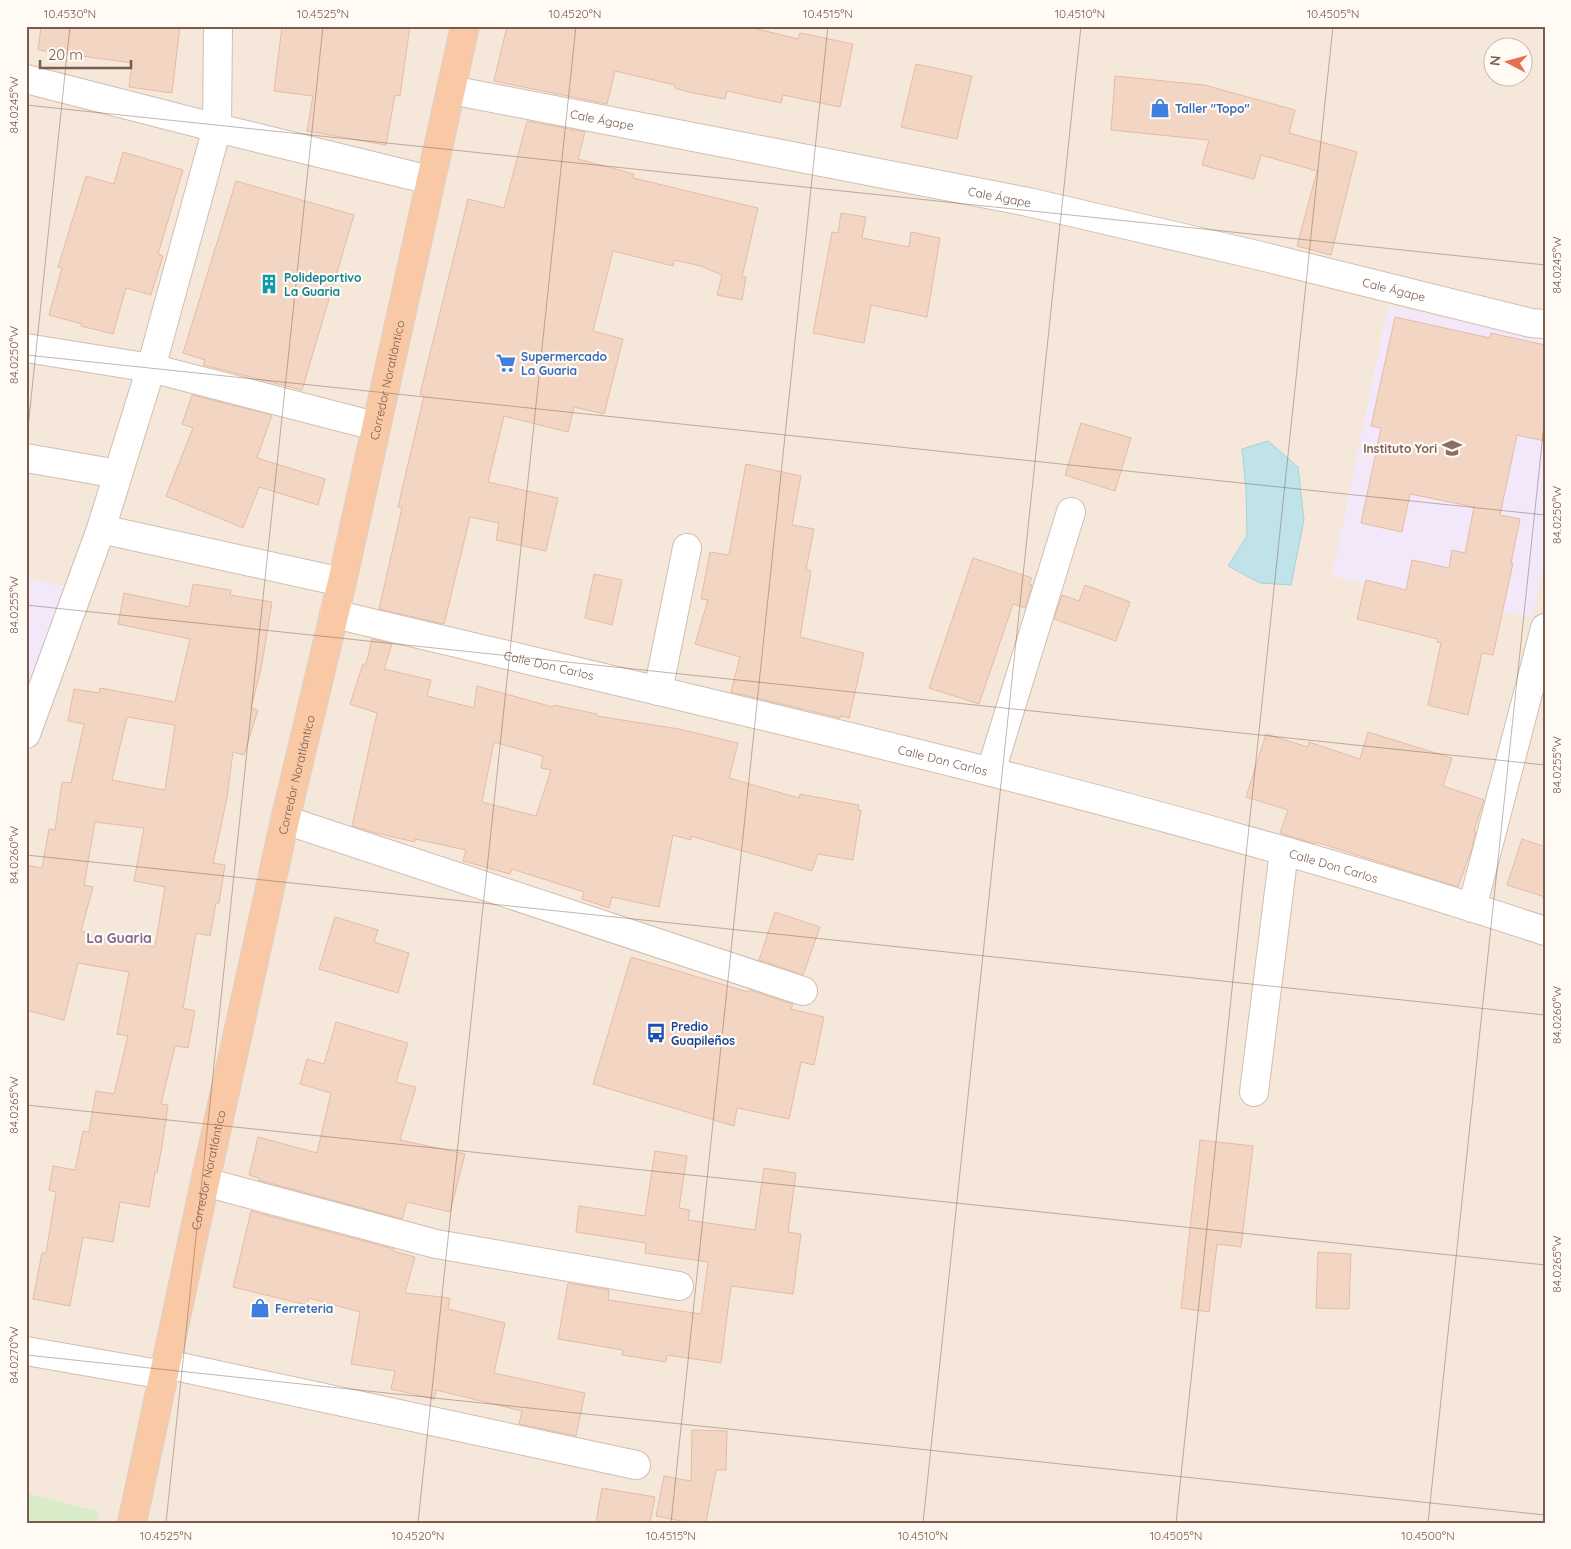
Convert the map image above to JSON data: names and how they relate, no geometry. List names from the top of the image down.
{
  "streets": {
    "highway": ["Corredor Noratlántico"],
    "street": ["Cale Ágape", "Calle Don Carlos"]
  },
  "crossings": [
    ["Cale Ágape", "Corredor Noratlántico"],
    ["Corredor Noratlántico", "Calle Don Carlos"]
  ],
  "districts": ["La Guaria"],
  "places": {
    "shop": ["Taller \"Topo\"", "Ferreteria"],
    "building": ["Polideportivo La Guaria"],
    "supermarket": ["Supermercado La Guaria"],
    "school or university": ["Instituto Yori"],
    "bus stop": ["Predio Guapileños"]
  },
  "scale_bar": "20 m",
  "north": "left",
  "coordinates": [
    "10.4530°N",
    "10.4525°N",
    "10.4520°N",
    "10.4515°N",
    "10.4510°N",
    "10.4505°N",
    "84.0245°W",
    "84.0250°W",
    "84.0255°W",
    "84.0260°W",
    "84.0265°W",
    "84.0270°W",
    "10.4500°N"
  ]
}
